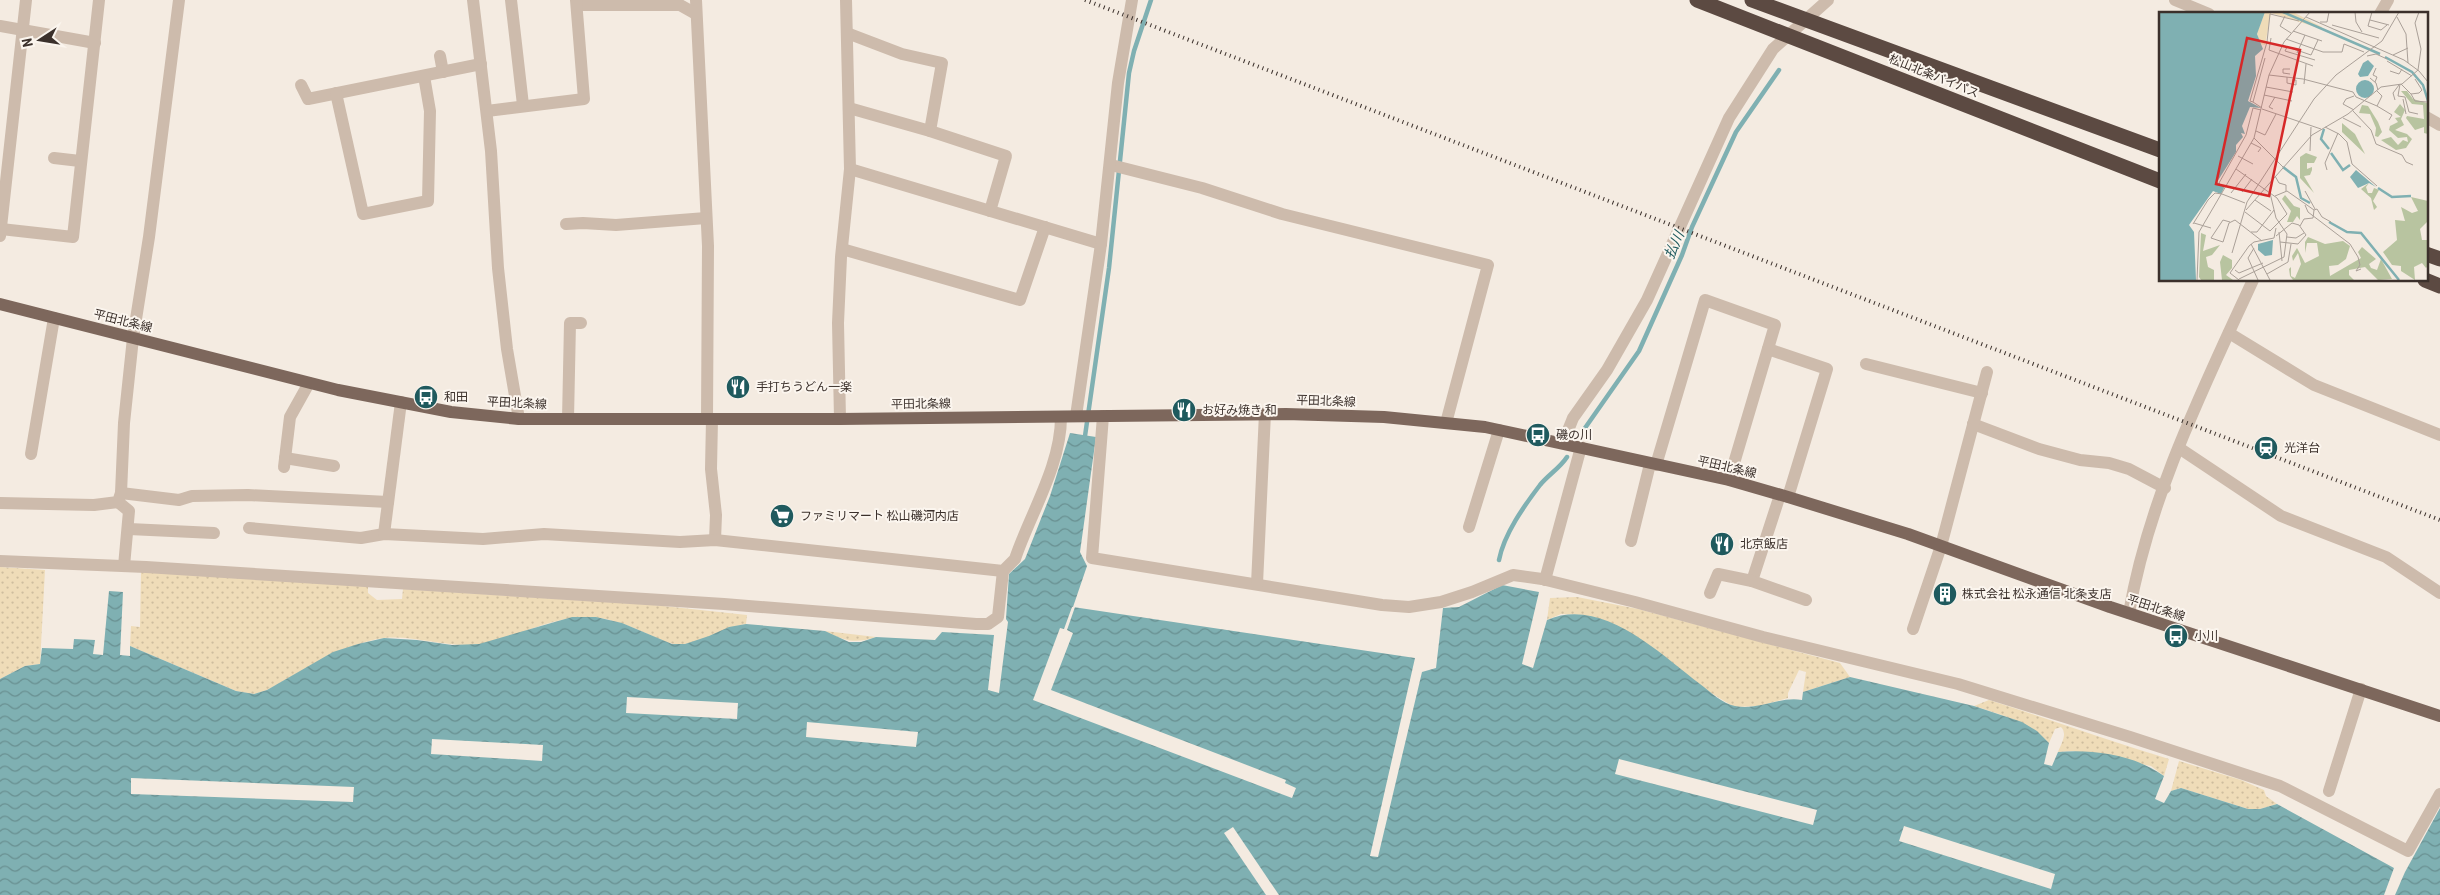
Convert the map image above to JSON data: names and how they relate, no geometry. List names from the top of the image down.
{
  "streets": {
    "highway": ["松山北条バイパス"],
    "main road": ["平田北条線"]
  },
  "water": ["払川"],
  "places": {
    "restaurant": ["手打ちうどん一楽", "お好み焼き 和", "北京飯店"],
    "bus stop": ["和田", "磯の川", "小川"],
    "station": ["光洋台"],
    "supermarket": ["ファミリマート 松山磯河内店"],
    "building": ["株式会社 松永通信 北条支店"]
  },
  "north": "left"
}
